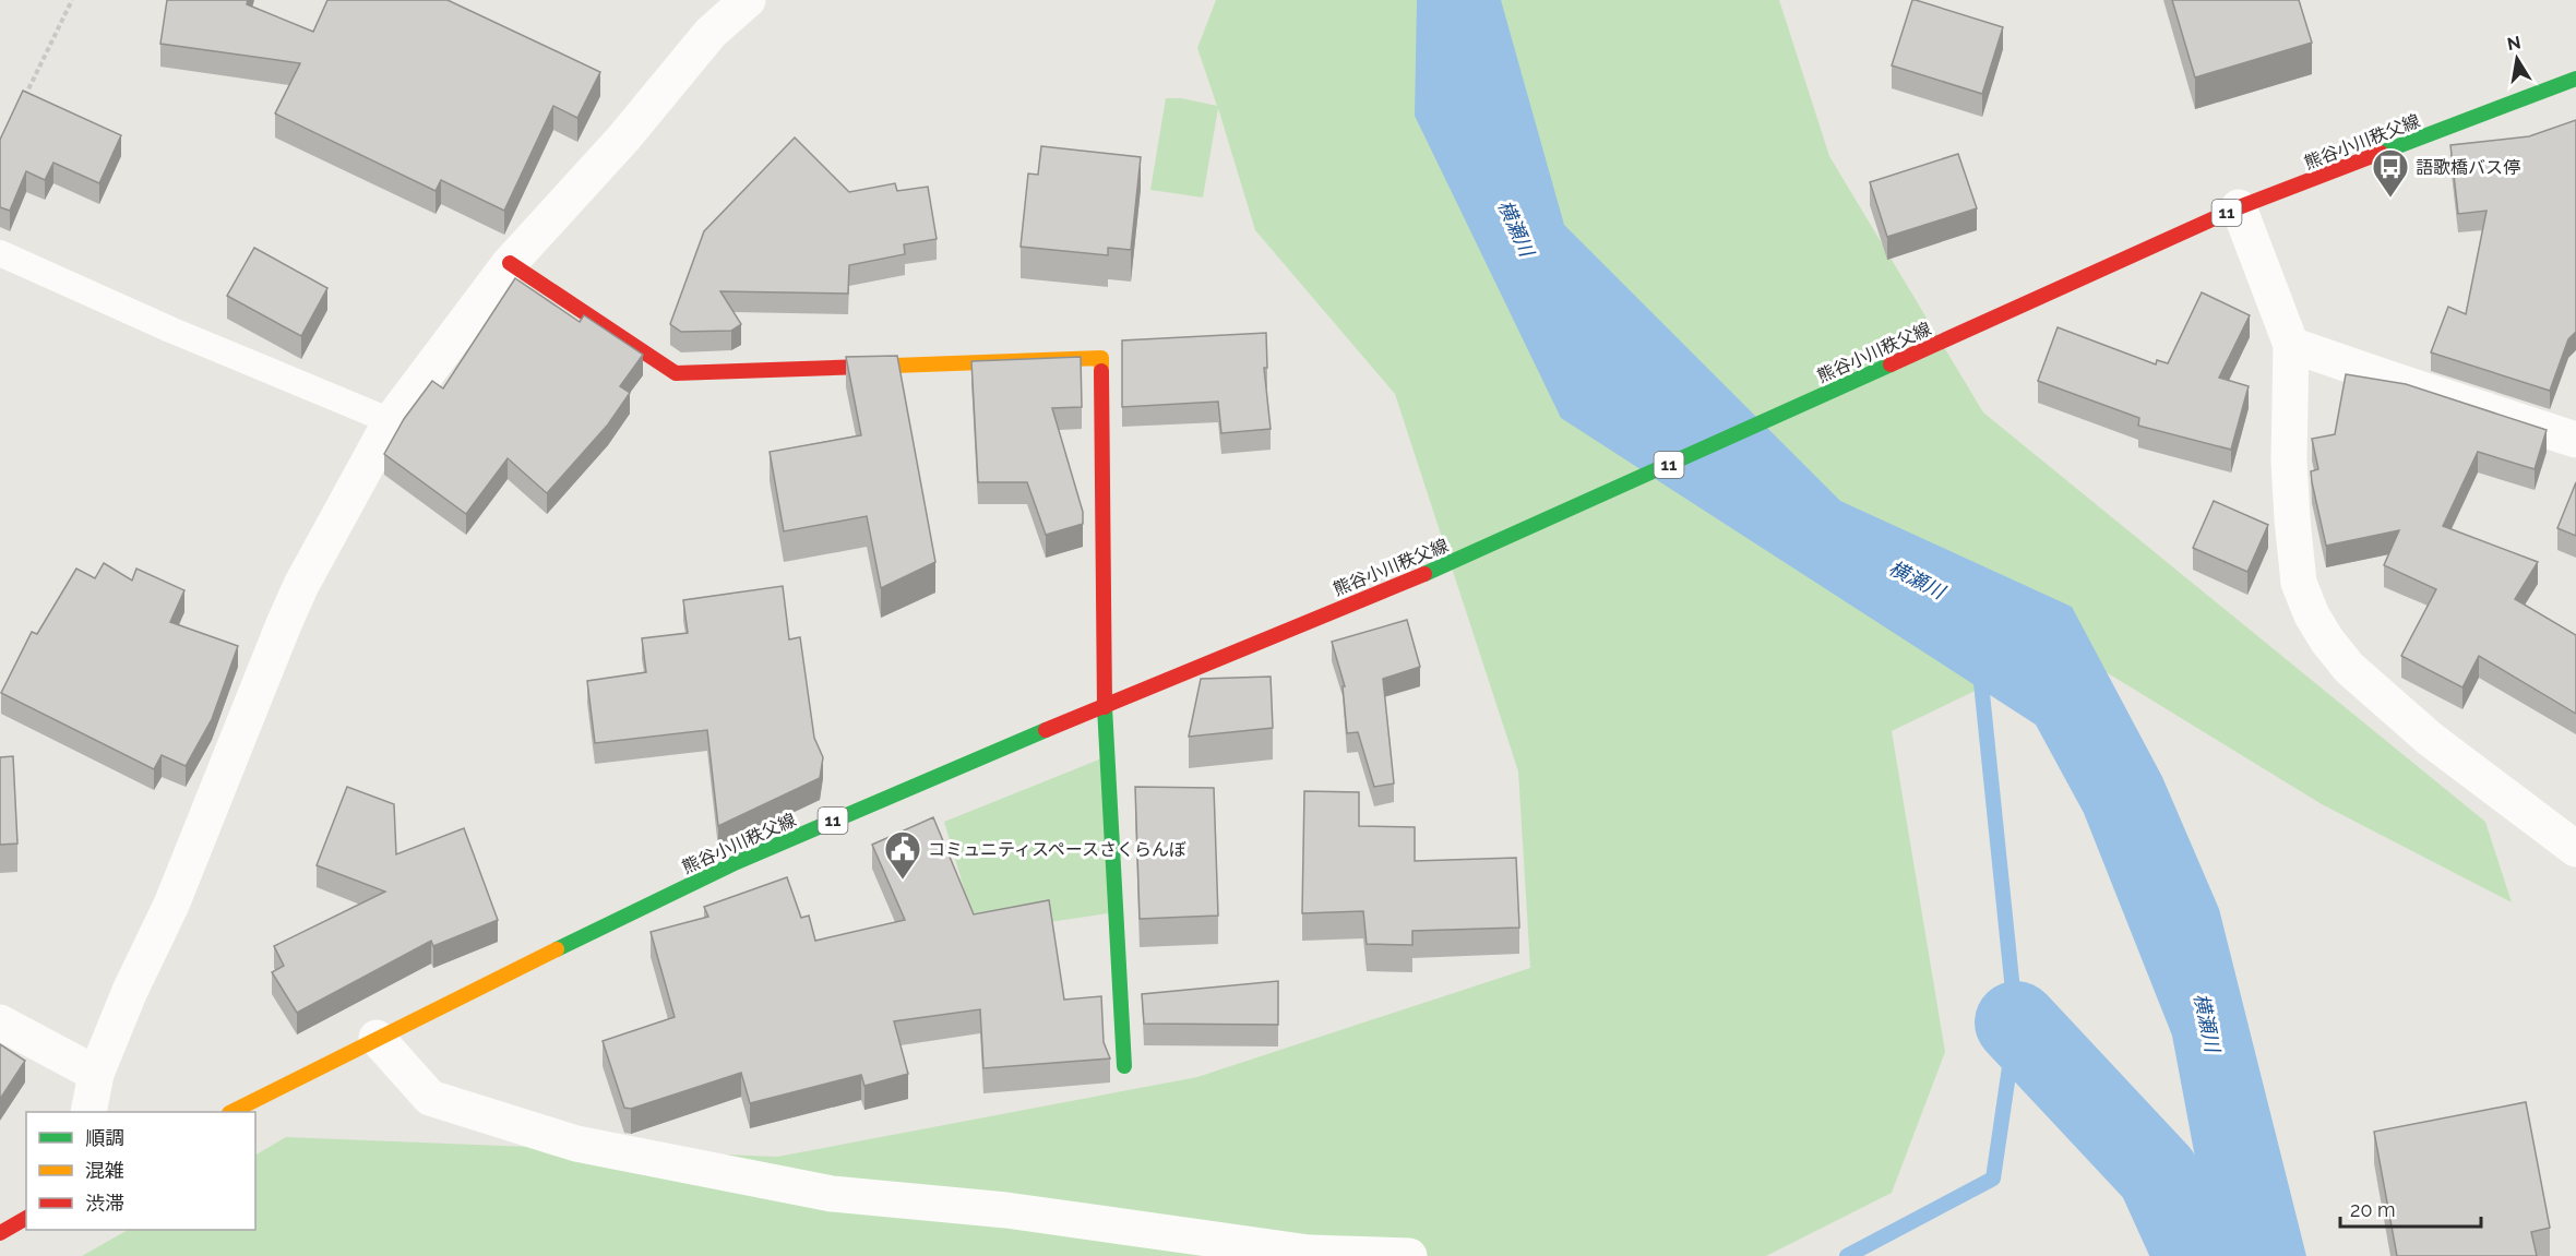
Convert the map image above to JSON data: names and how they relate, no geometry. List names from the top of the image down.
{
  "streets": {
    "main road": ["熊谷小川秩父線", "11"]
  },
  "water": ["横瀬川"],
  "places": {
    "bus stop": ["語歌橋バス停"],
    "public building": ["コミュニティスペースさくらんぼ"]
  },
  "legend": ["順調", "混雑", "渋滞"],
  "scale_bar": "20 m",
  "north": "top"
}
